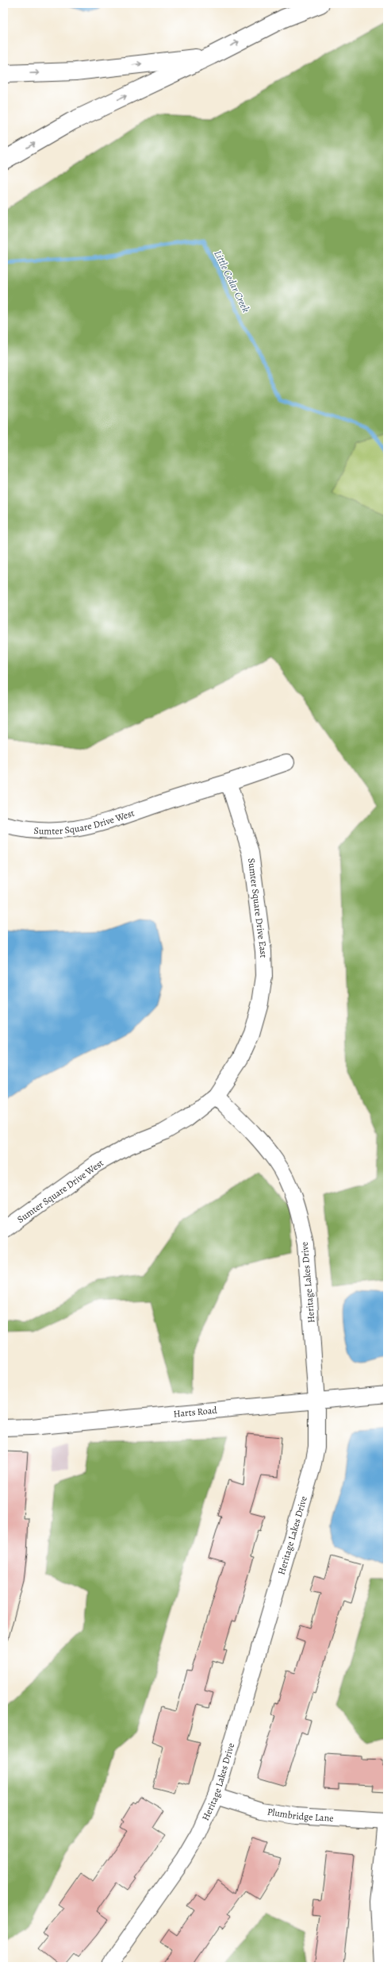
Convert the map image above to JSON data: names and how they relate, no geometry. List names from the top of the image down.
{
  "streets": {
    "street": [
      "Sumter Square Drive West",
      "Sumter Square Drive East",
      "Heritage Lakes Drive",
      "Harts Road",
      "Plumbridge Lane"
    ]
  },
  "crossings": [
    ["Sumter Square Drive West", "Sumter Square Drive East"],
    ["Sumter Square Drive West", "Heritage Lakes Drive"],
    ["Sumter Square Drive East", "Heritage Lakes Drive"],
    ["Heritage Lakes Drive", "Harts Road"],
    ["Heritage Lakes Drive", "Plumbridge Lane"]
  ],
  "water": ["Little Cedar Creek"]
}
